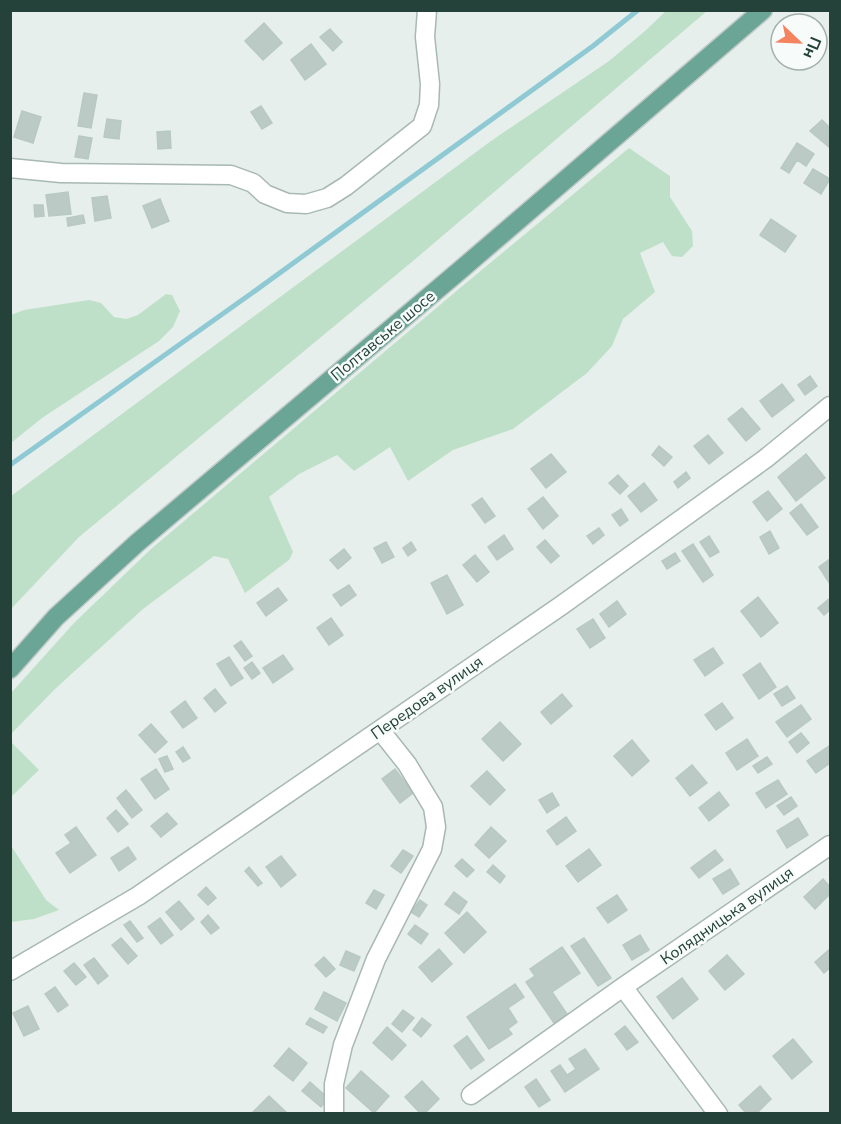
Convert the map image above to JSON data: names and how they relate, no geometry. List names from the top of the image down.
{
  "streets": {
    "main road": ["Полтавське шосе"],
    "street": ["Передова вулиця", "Колядницька вулиця"]
  },
  "north": "bottom right"
}
